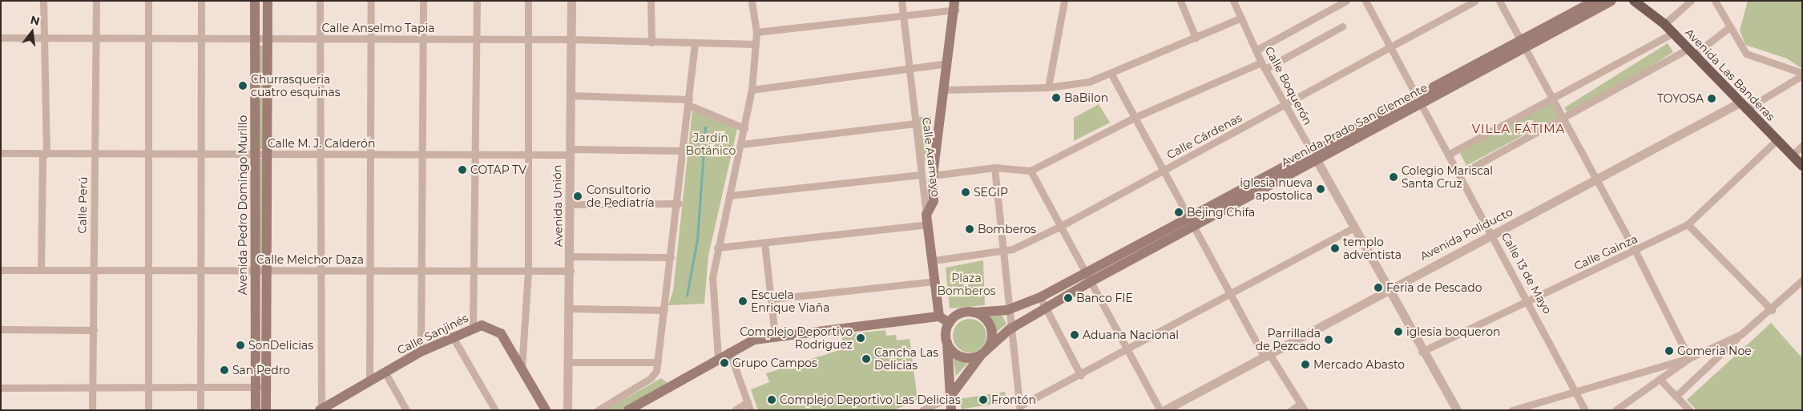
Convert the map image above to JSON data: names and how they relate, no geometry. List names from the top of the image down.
{
  "streets": {
    "main road": [
      "Avenida Las Banderas",
      "Avenida Prado San Clemente",
      "Calle Aramayo",
      "Avenida Pedro Domingo Murillo",
      "Calle Sanjinés"
    ],
    "street": [
      "Calle Anselmo Tapia",
      "Calle Boquerón",
      "Calle Cárdenas",
      "Calle M. J. Calderón",
      "Calle Perú",
      "Avenida Unión",
      "Avenida Poliducto",
      "Calle Gainza",
      "Calle Melchor Daza",
      "Calle 13 de Mayo"
    ]
  },
  "crossings": [
    ["Calle Anselmo Tapia", "Calle Perú"],
    ["Calle Anselmo Tapia", "Avenida Pedro Domingo Murillo"],
    ["Calle Anselmo Tapia", "Avenida Unión"],
    ["Avenida Las Banderas", "Avenida Poliducto"],
    ["Avenida Las Banderas", "Calle Gainza"],
    ["Calle Boquerón", "Avenida Prado San Clemente"],
    ["Calle Boquerón", "Calle Cárdenas"],
    ["Calle Boquerón", "Avenida Poliducto"],
    ["Calle Boquerón", "Calle Gainza"],
    ["Avenida Prado San Clemente", "Calle 13 de Mayo"],
    ["Calle Cárdenas", "Calle Aramayo"],
    ["Calle Cárdenas", "Calle 13 de Mayo"],
    ["Calle M. J. Calderón", "Calle Perú"],
    ["Calle M. J. Calderón", "Avenida Pedro Domingo Murillo"],
    ["Calle M. J. Calderón", "Avenida Unión"],
    ["Calle Perú", "Calle Melchor Daza"],
    ["Avenida Pedro Domingo Murillo", "Calle Melchor Daza"],
    ["Avenida Unión", "Calle Melchor Daza"],
    ["Avenida Poliducto", "Calle 13 de Mayo"],
    ["Calle Gainza", "Calle 13 de Mayo"]
  ],
  "districts": ["VILLA FÁTIMA"],
  "parks": ["Jardín Botánico", "Plaza Bomberos"],
  "places": [
    "Churrasqueria cuatro esquinas",
    "BaBilon",
    "TOYOSA",
    "COTAP TV",
    "Colegio Mariscal Santa Cruz",
    "iglesia nueva apostolica",
    "SEGIP",
    "Consultorio de Pediatría",
    "Bejing Chifa",
    "Bomberos",
    "templo adventista",
    "Feria de Pescado",
    "Banco FIE",
    "Escuela Enrique Viaña",
    "iglesia boqueron",
    "Aduana Nacional",
    "Complejo Deportivo Rodriguez",
    "Parrillada de Pezcado",
    "SonDelicias",
    "Gomeria Noe",
    "Cancha Las Delicias",
    "Grupo Campos",
    "Mercado Abasto",
    "San Pedro",
    "Complejo Deportivo Las Delicias",
    "Frontón"
  ],
  "north": "top"
}
